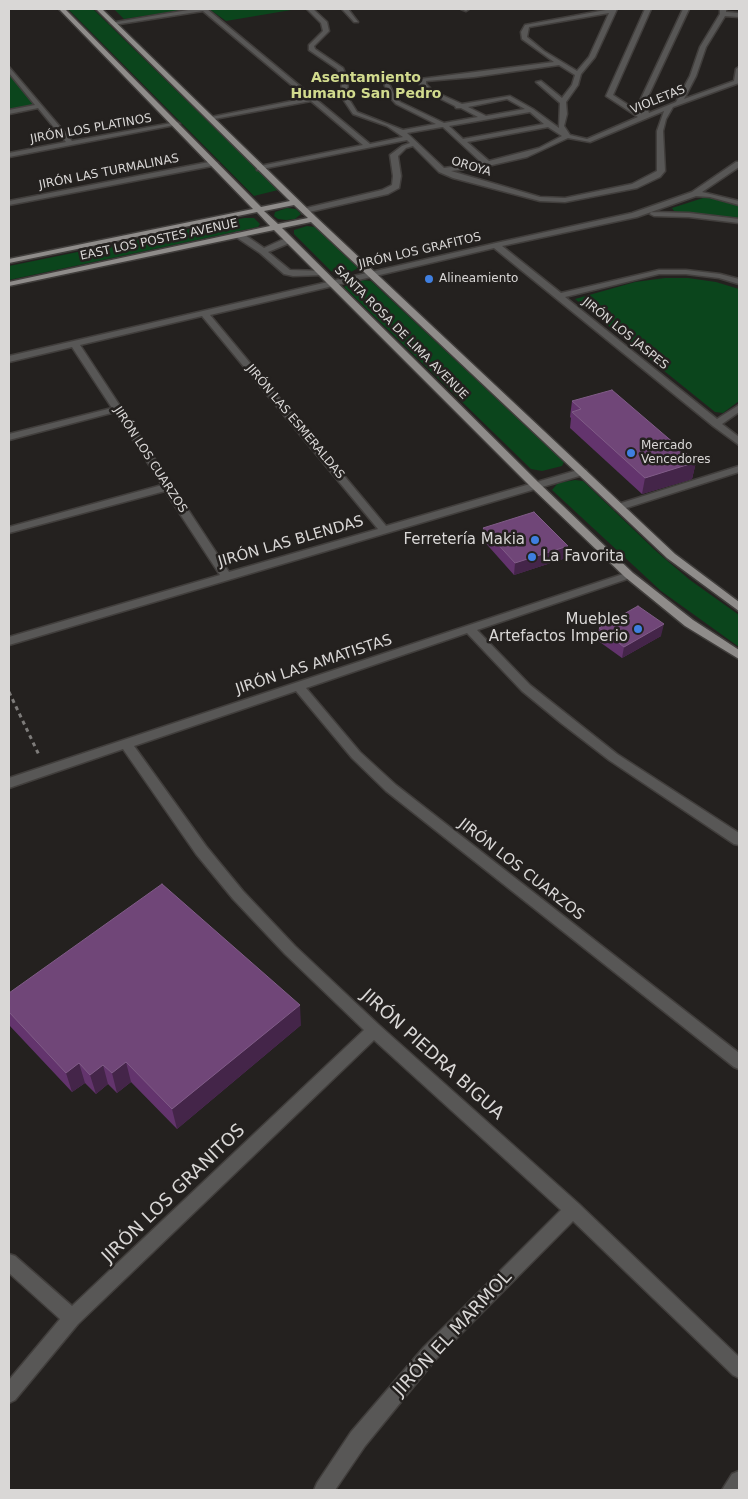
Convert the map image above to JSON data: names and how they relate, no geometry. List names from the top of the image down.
{
  "streets": {
    "main road": ["EAST LOS POSTES AVENUE", "SANTA ROSA DE LIMA AVENUE"],
    "street": [
      "VIOLETAS",
      "JIRÓN LOS PLATINOS",
      "OROYA",
      "JIRÓN LAS TURMALINAS",
      "JIRÓN LOS GRAFITOS",
      "JIRÓN LOS JASPES",
      "JIRÓN LAS ESMERALDAS",
      "JIRÓN LOS CUARZOS",
      "JIRÓN LAS BLENDAS",
      "JIRÓN LAS AMATISTAS",
      "JIRÓN PIEDRA BIGUA",
      "JIRÓN LOS GRANITOS",
      "JIRÓN EL MARMOL"
    ]
  },
  "crossings": [
    ["VIOLETAS", "OROYA"],
    ["JIRÓN LOS PLATINOS", "SANTA ROSA DE LIMA AVENUE"],
    ["JIRÓN LAS TURMALINAS", "SANTA ROSA DE LIMA AVENUE"],
    ["EAST LOS POSTES AVENUE", "SANTA ROSA DE LIMA AVENUE"],
    ["JIRÓN LOS GRAFITOS", "SANTA ROSA DE LIMA AVENUE"],
    ["JIRÓN LOS GRAFITOS", "JIRÓN LOS JASPES"],
    ["JIRÓN LOS GRAFITOS", "JIRÓN LAS ESMERALDAS"],
    ["JIRÓN LOS GRAFITOS", "JIRÓN LOS CUARZOS"],
    ["SANTA ROSA DE LIMA AVENUE", "JIRÓN LAS BLENDAS"],
    ["SANTA ROSA DE LIMA AVENUE", "JIRÓN LAS AMATISTAS"],
    ["JIRÓN LAS ESMERALDAS", "JIRÓN LAS BLENDAS"],
    ["JIRÓN LOS CUARZOS", "JIRÓN LAS BLENDAS"],
    ["JIRÓN LOS CUARZOS", "JIRÓN LAS AMATISTAS"],
    ["JIRÓN LAS AMATISTAS", "JIRÓN PIEDRA BIGUA"],
    ["JIRÓN PIEDRA BIGUA", "JIRÓN LOS GRANITOS"],
    ["JIRÓN PIEDRA BIGUA", "JIRÓN EL MARMOL"]
  ],
  "districts": ["Asentamiento Humano San Pedro"],
  "places": [
    "Alineamiento",
    "Mercado Vencedores",
    "Ferretería Makia",
    "La Favorita",
    "Muebles Artefactos Imperio"
  ]
}
